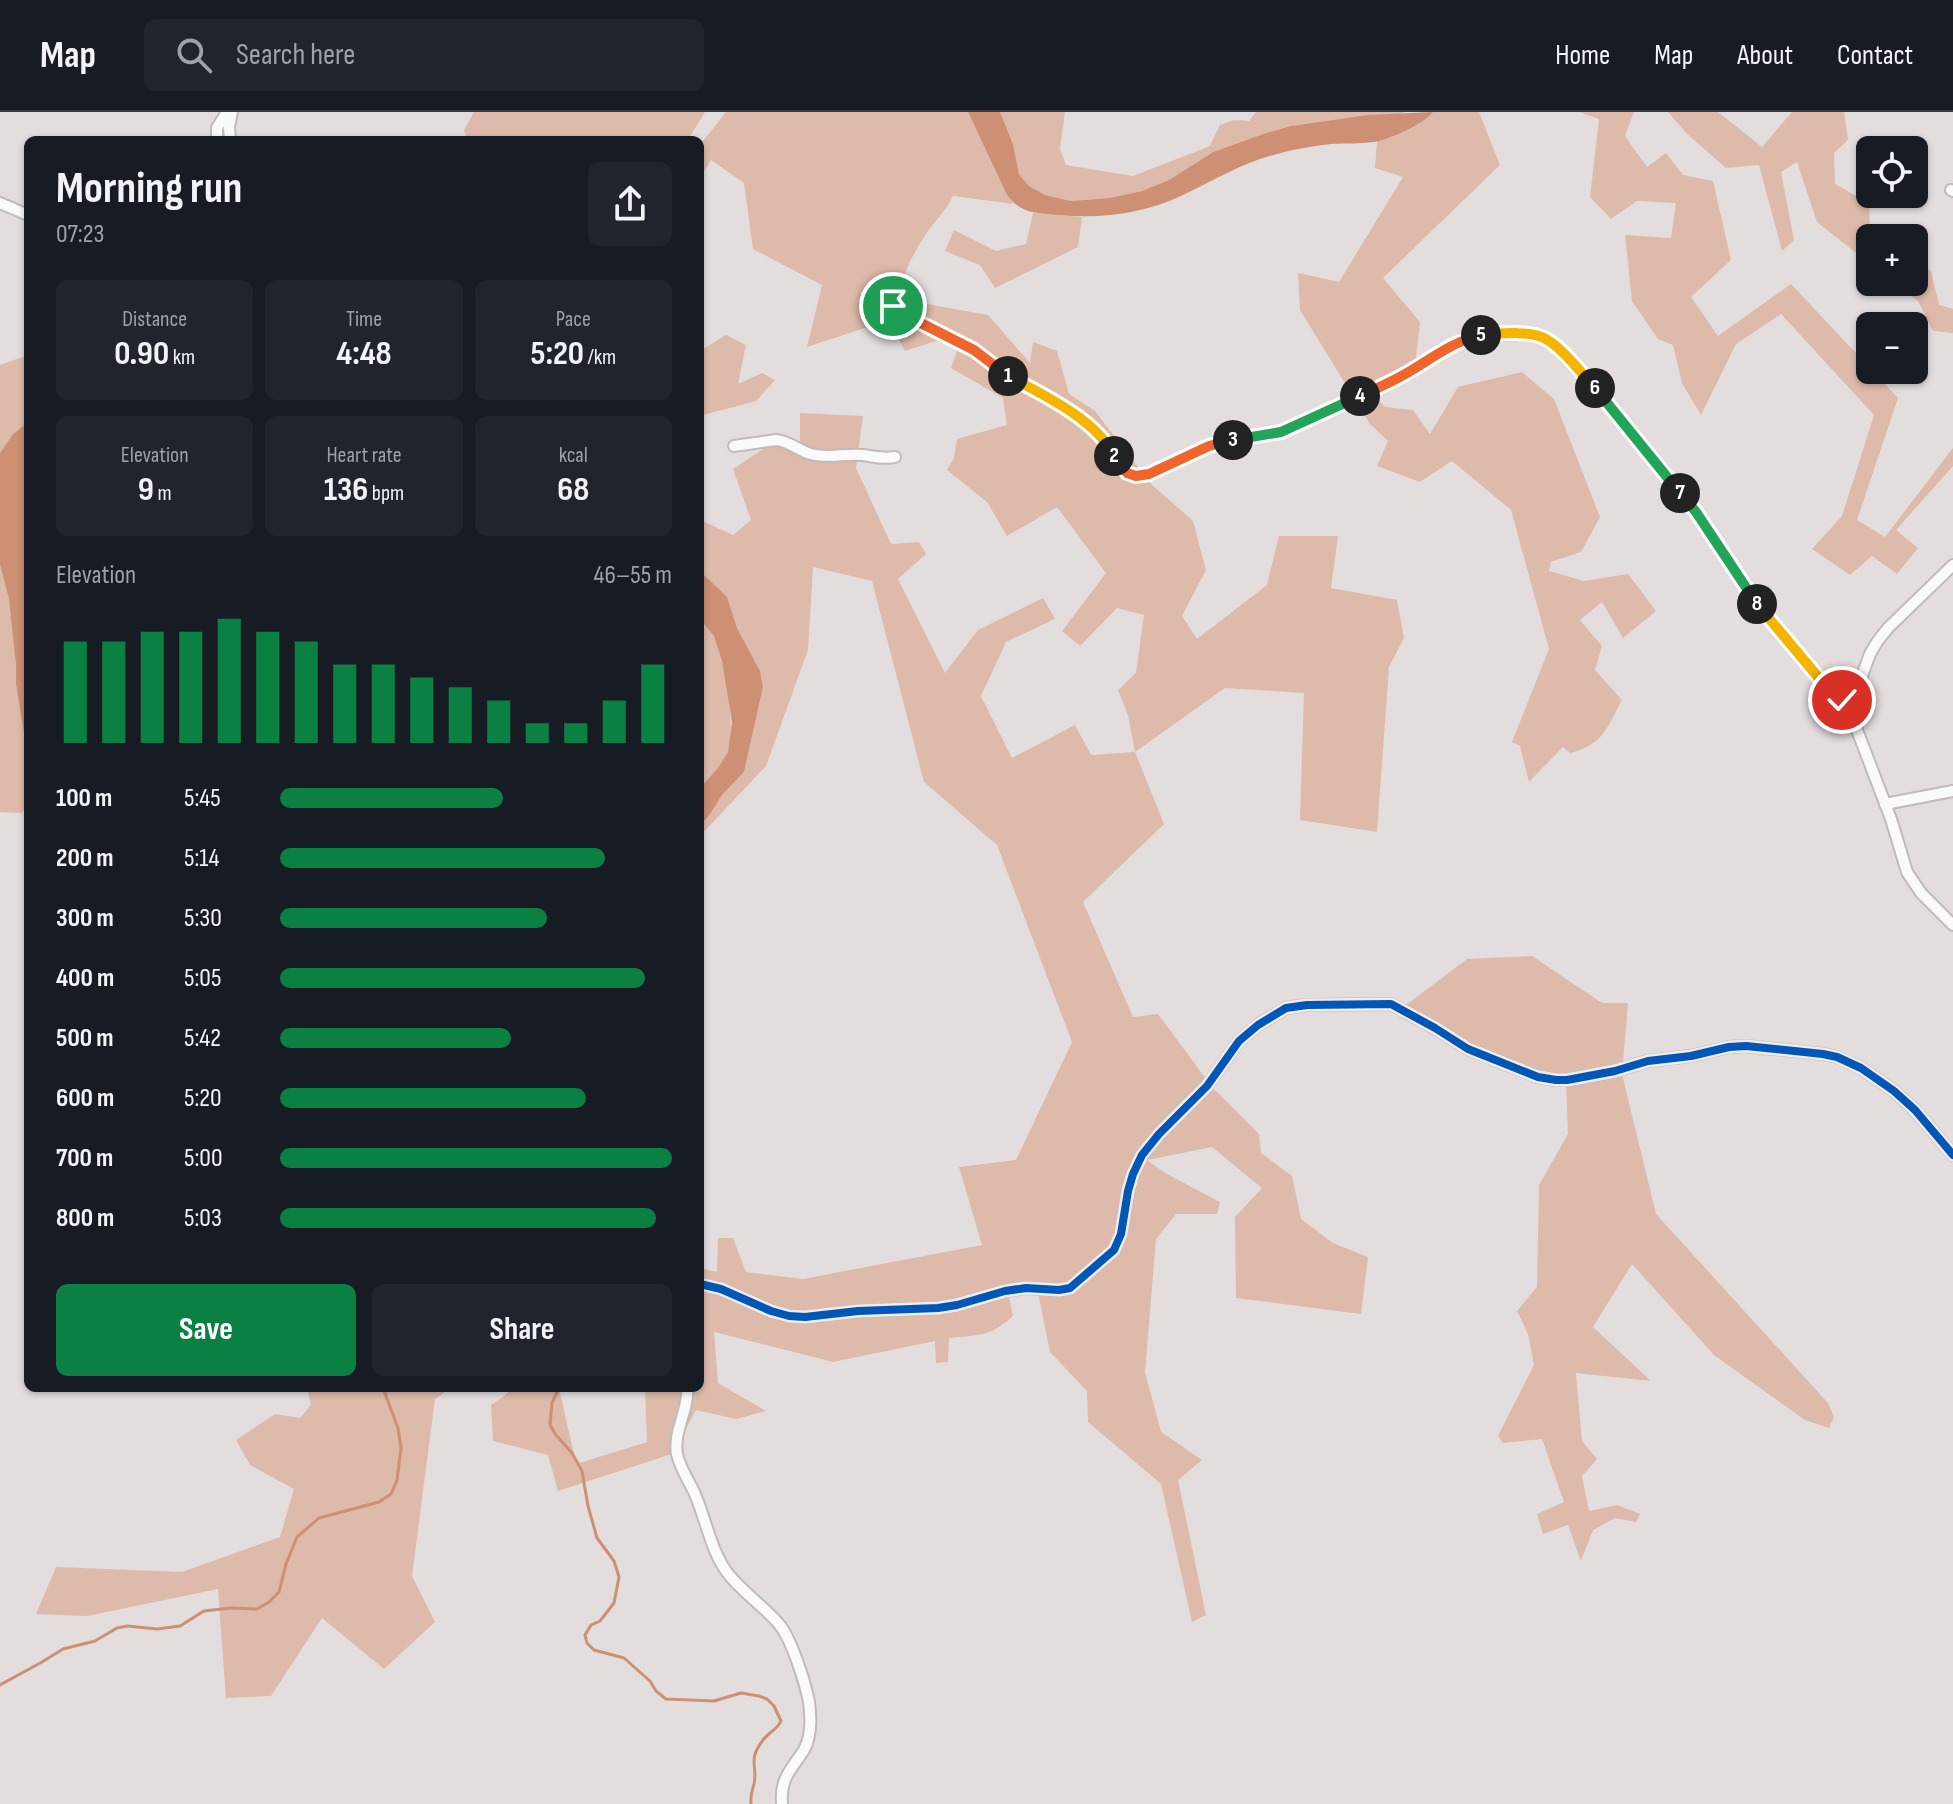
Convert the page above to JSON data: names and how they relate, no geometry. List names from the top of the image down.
{
  "page": {
    "header": "Map",
    "search": "Search here",
    "nav": [
      "Home",
      "Map",
      "About",
      "Contact"
    ],
    "map_buttons": ["+", "−"],
    "heading": ["Morning run", "07:23"],
    "stats": [
      ["Distance", "0.90 km"],
      ["Time", "4:48"],
      ["Pace", "5:20 /km"],
      ["Elevation", "9 m"],
      ["Heart rate", "136 bpm"],
      ["kcal", "68"]
    ],
    "pins": [
      "5",
      "1",
      "6",
      "4",
      "3",
      "2",
      "7",
      "8"
    ],
    "chart": ["Elevation", "46–55 m"],
    "list": [
      {
        "name": "100 m",
        "note": "5:45"
      },
      {
        "name": "200 m",
        "note": "5:14"
      },
      {
        "name": "300 m",
        "note": "5:30"
      },
      {
        "name": "400 m",
        "note": "5:05"
      },
      {
        "name": "500 m",
        "note": "5:42"
      },
      {
        "name": "600 m",
        "note": "5:20"
      },
      {
        "name": "700 m",
        "note": "5:00"
      },
      {
        "name": "800 m",
        "note": "5:03"
      }
    ],
    "buttons": ["Save", "Share"]
  }
}
